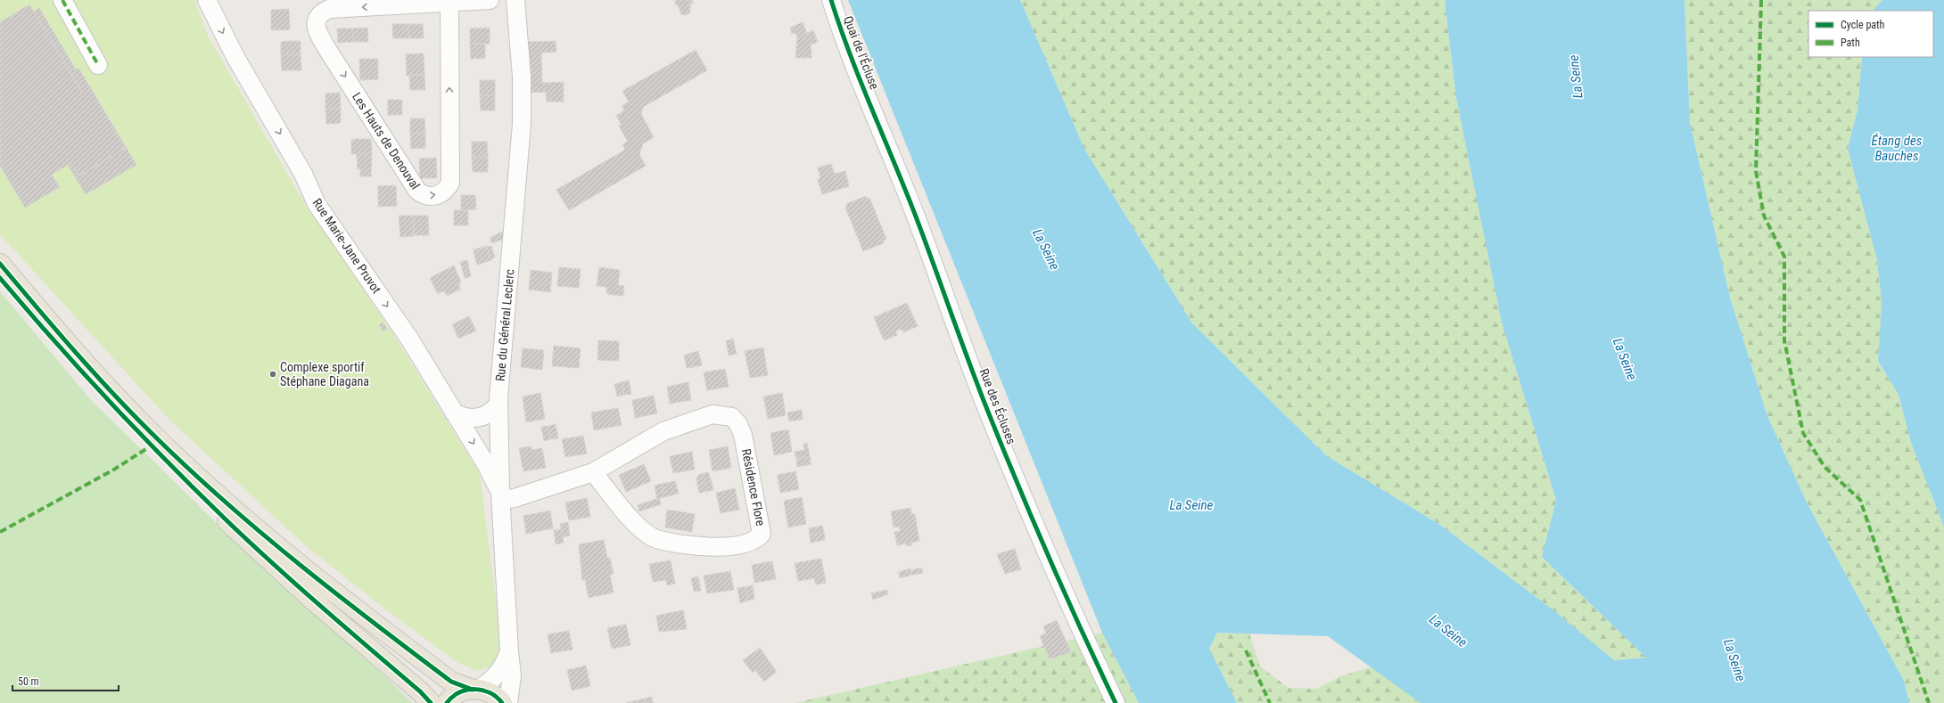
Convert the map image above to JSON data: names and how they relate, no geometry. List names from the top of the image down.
{
  "streets": {
    "street": [
      "Quai de l'Écluse",
      "Les Hauts de Denouval",
      "Rue Marie-Jane Pruvot",
      "Rue du Général Leclerc",
      "Rue des Écluses",
      "Résidence Flore"
    ]
  },
  "crossings": [
    ["Quai de l'Écluse", "Rue des Écluses"],
    ["Rue Marie-Jane Pruvot", "Rue du Général Leclerc"],
    ["Rue Marie-Jane Pruvot", "Résidence Flore"],
    ["Rue du Général Leclerc", "Résidence Flore"]
  ],
  "one_way": ["Rue Marie-Jane Pruvot"],
  "water": ["La Seine", "Étang des Bauches"],
  "places": ["Complexe sportif Stéphane Diagana"],
  "legend": ["Cycle path", "Path"],
  "scale_bar": "50 m"
}
